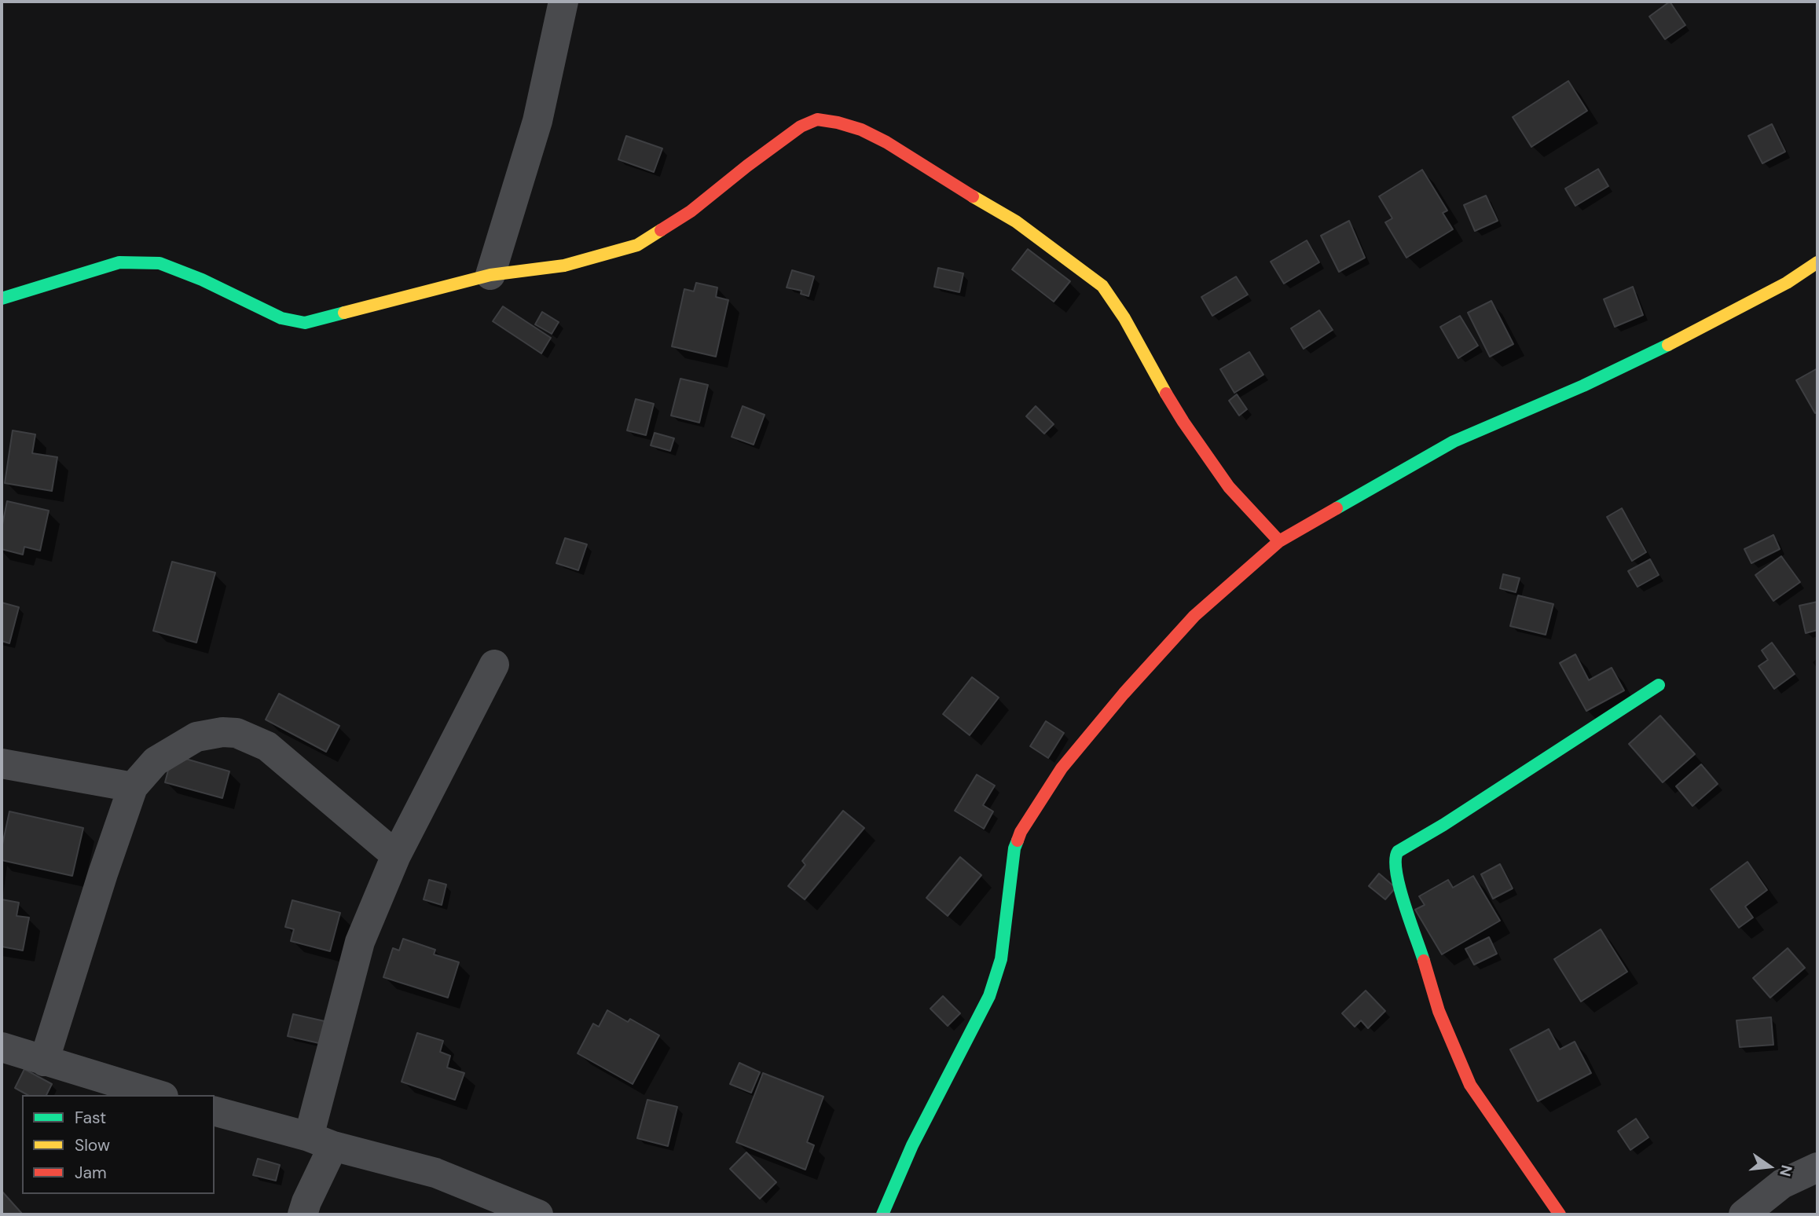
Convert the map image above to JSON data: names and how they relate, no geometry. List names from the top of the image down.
{
  "legend": ["Fast", "Slow", "Jam"],
  "north": "right"
}
